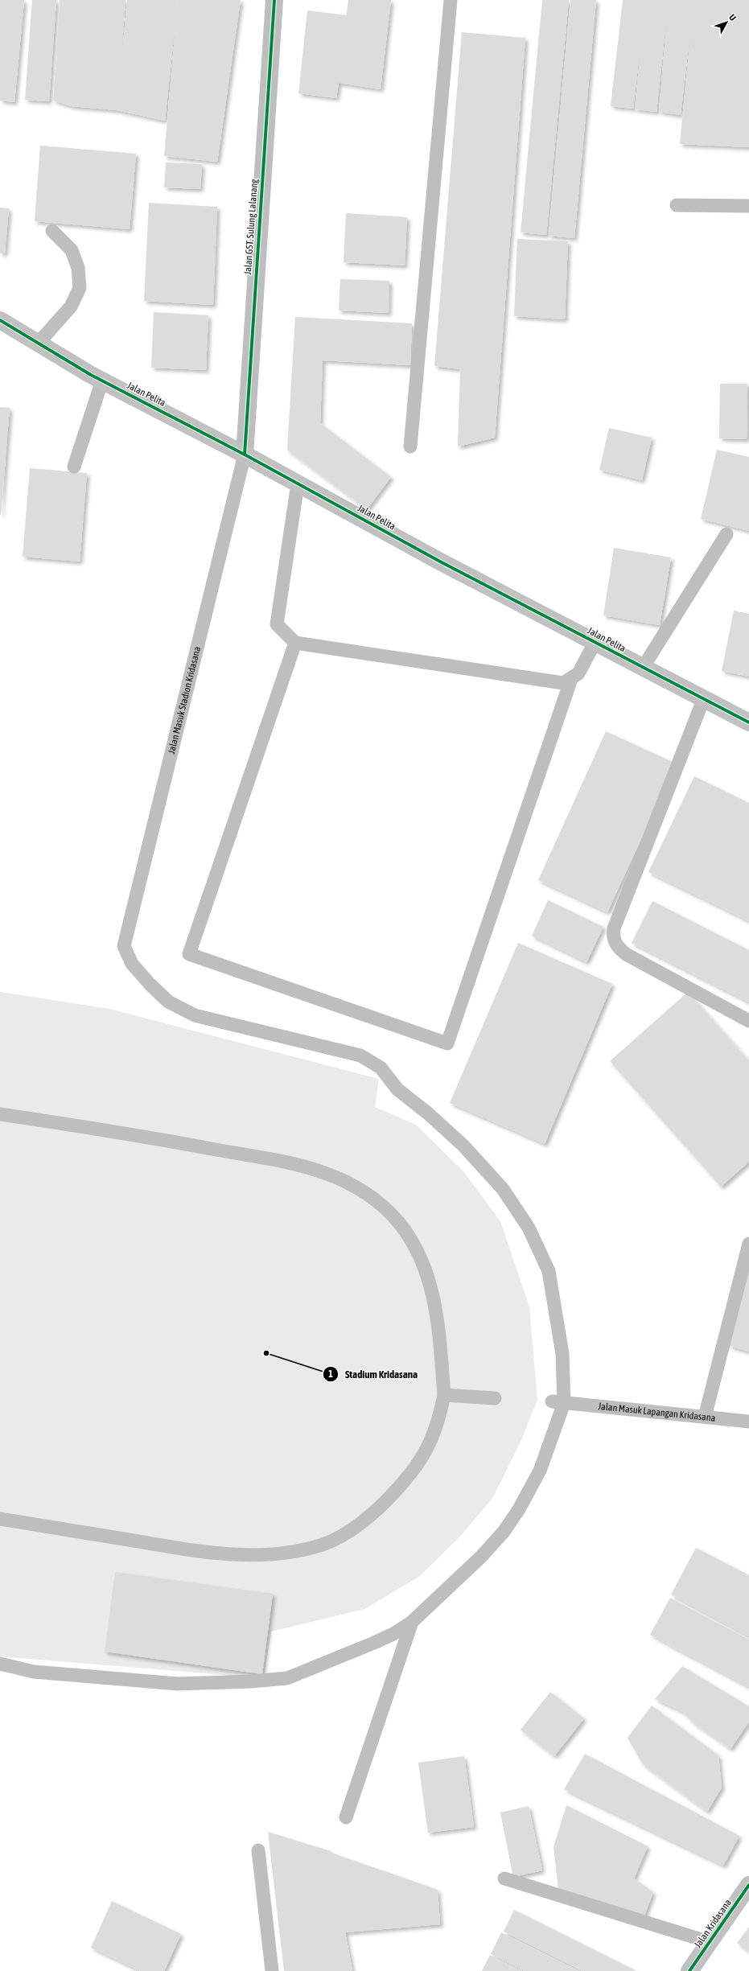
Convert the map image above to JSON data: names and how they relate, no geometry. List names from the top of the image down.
{
  "streets": {
    "street": ["Jalan GST. Sulung Lalanang", "Jalan Pelita", "Jalan Kridasana"],
    "lane": ["Jalan Masuk Stadion Kridasana", "Jalan Masuk Lapangan Kridasana"]
  },
  "crossings": [
    ["Jalan GST. Sulung Lalanang", "Jalan Pelita"],
    ["Jalan GST. Sulung Lalanang", "Jalan Masuk Stadion Kridasana"],
    ["Jalan Pelita", "Jalan Masuk Stadion Kridasana"],
    ["Jalan Masuk Stadion Kridasana", "Jalan Masuk Lapangan Kridasana"]
  ],
  "places": ["Stadium Kridasana"],
  "north": "top right"
}
